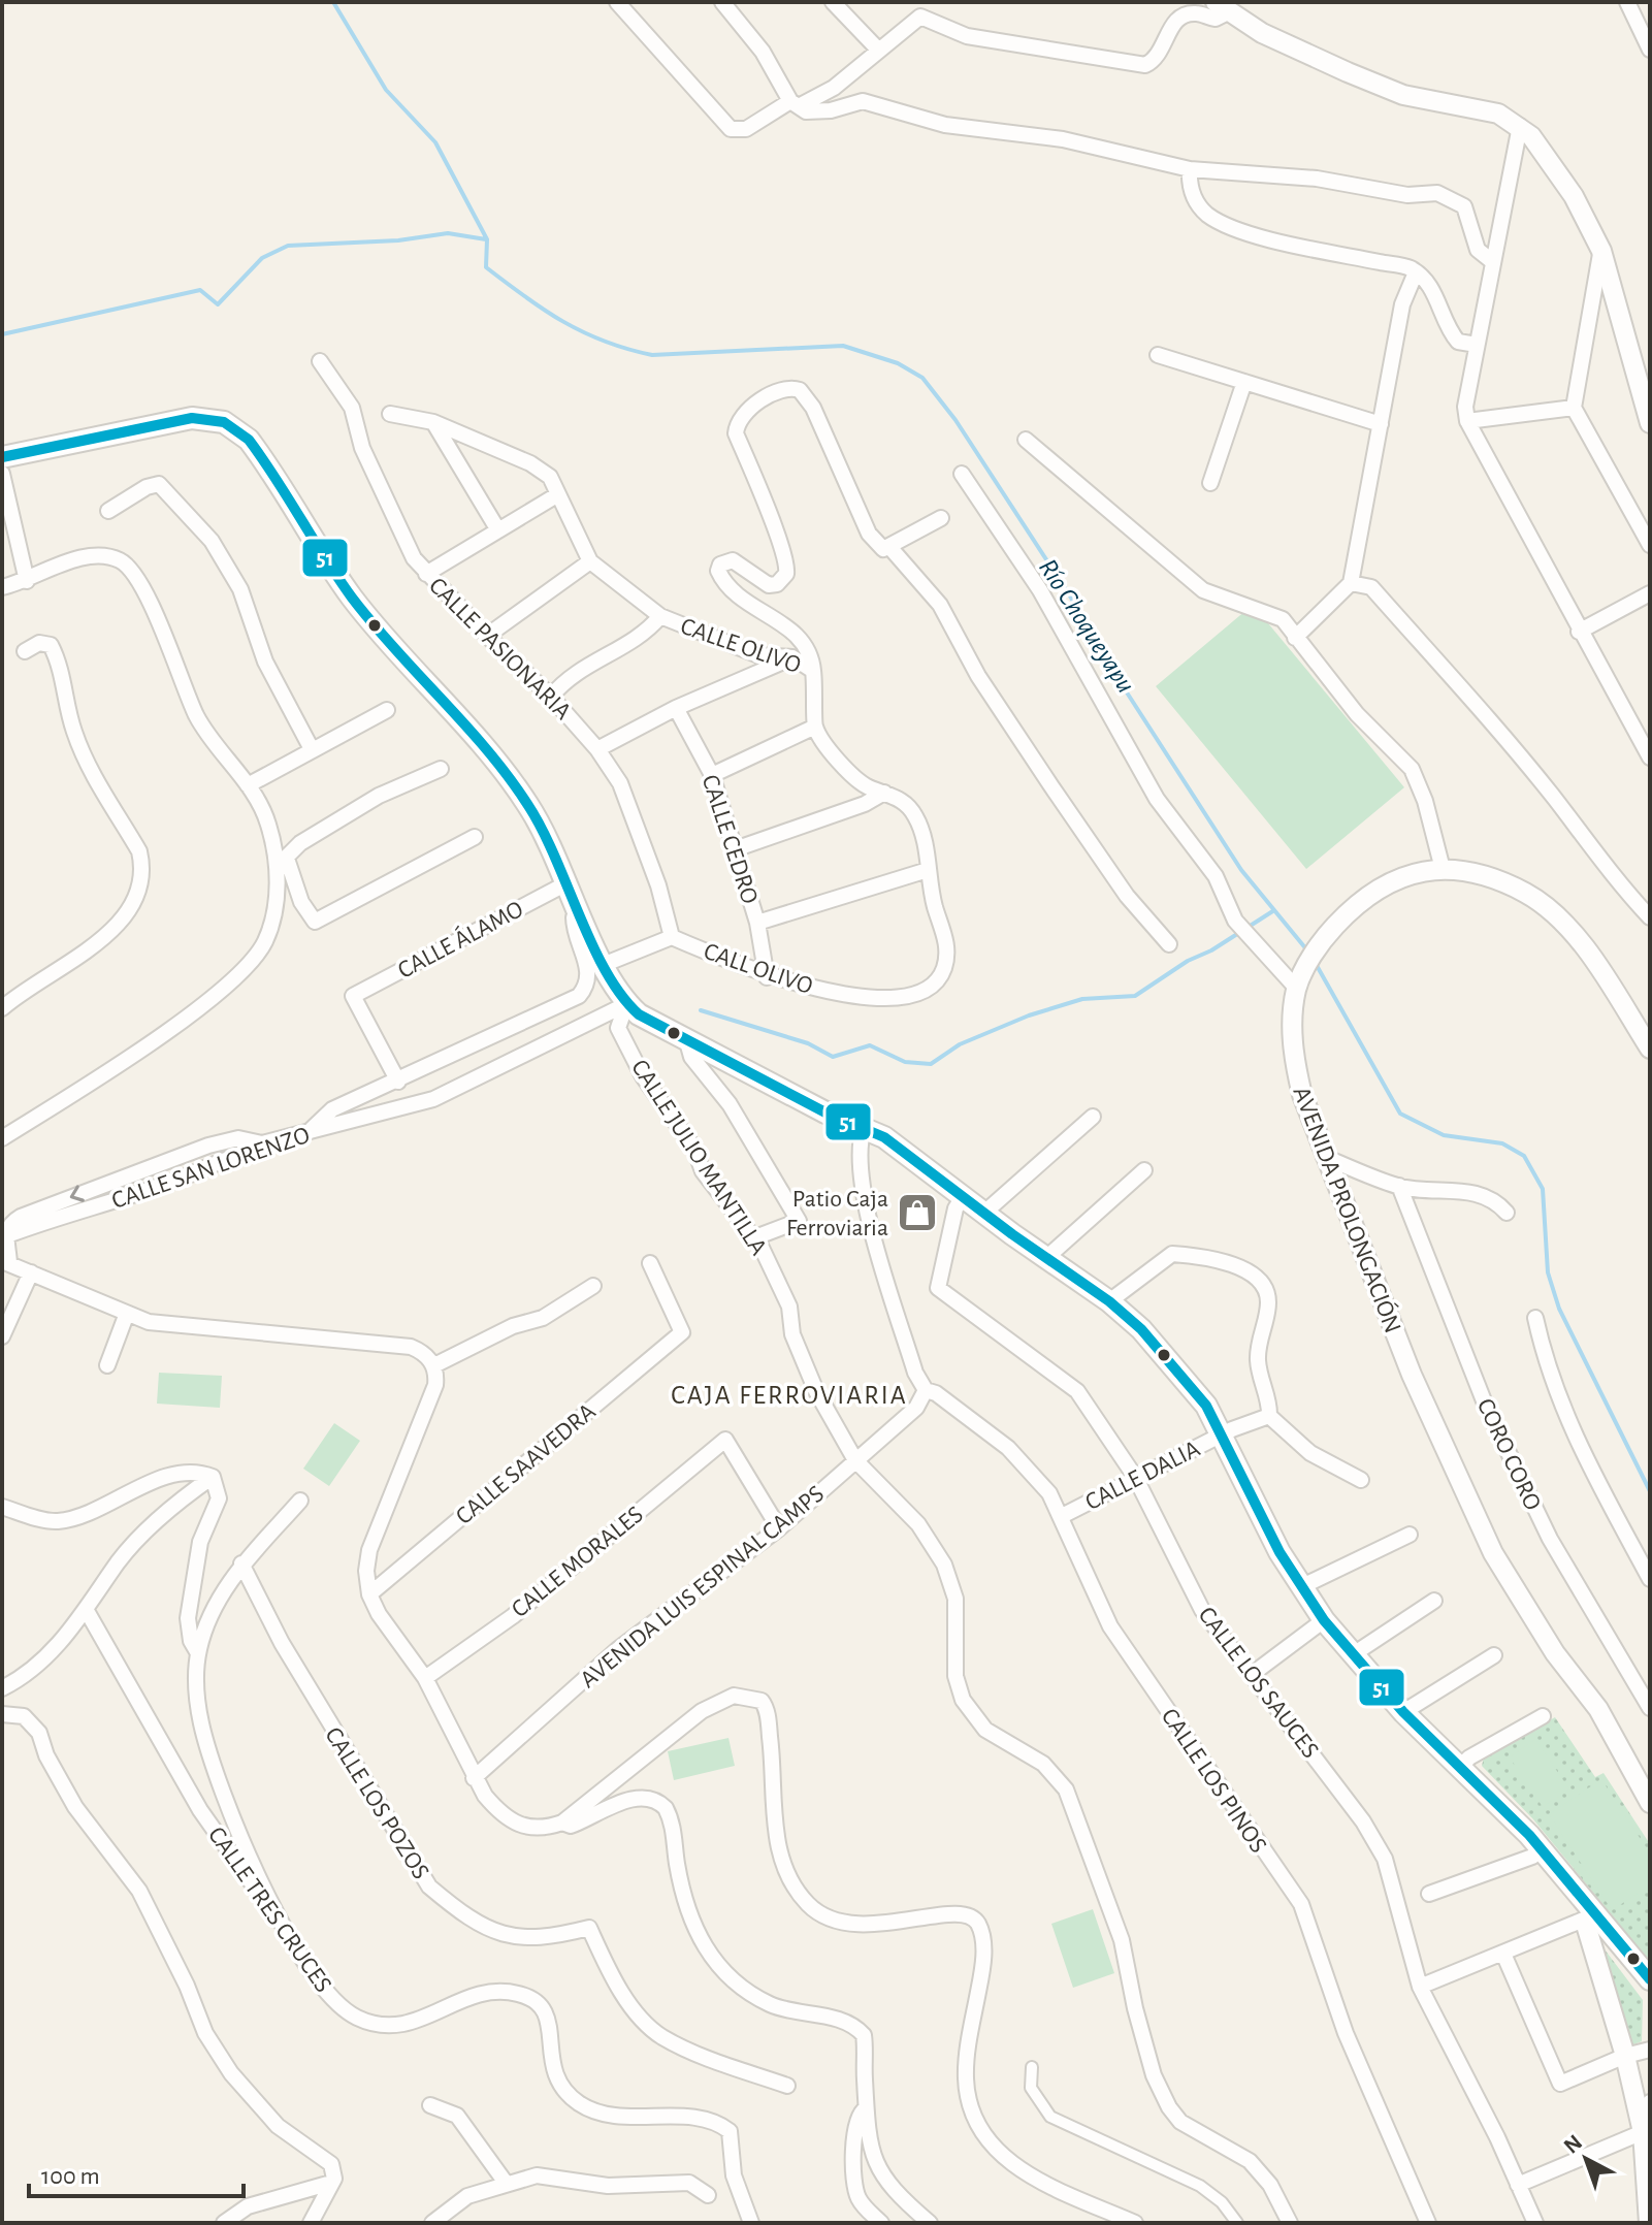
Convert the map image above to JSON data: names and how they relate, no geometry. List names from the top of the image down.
{
  "streets": {
    "street": [
      "CALLE OLIVO",
      "CALLE PASIONARIA",
      "CALLE CEDRO",
      "CALLE ÁLAMO",
      "CALL OLIVO",
      "CALLE JULIO MANTILLA",
      "CALLE SAN LORENZO",
      "AVENIDA PROLONGACIÓN",
      "CORO CORO",
      "CALLE SAAVEDRA",
      "CALLE DALIA",
      "CALLE MORALES",
      "AVENIDA LUIS ESPINAL CAMPS",
      "CALLE LOS SAUCES",
      "CALLE LOS PINOS",
      "CALLE LOS POZOS",
      "CALLE TRES CRUCES"
    ]
  },
  "crossings": [
    ["CALLE PASIONARIA", "CALL OLIVO"],
    ["CALLE CEDRO", "CALL OLIVO"],
    ["CALLE JULIO MANTILLA", "CALLE SAN LORENZO"],
    ["CALLE JULIO MANTILLA", "AVENIDA LUIS ESPINAL CAMPS"],
    ["CALLE DALIA", "CALLE LOS SAUCES"],
    ["CALLE DALIA", "CALLE LOS PINOS"],
    ["CALLE MORALES", "AVENIDA LUIS ESPINAL CAMPS"],
    ["AVENIDA LUIS ESPINAL CAMPS", "CALLE LOS PINOS"]
  ],
  "districts": ["CAJA FERROVIARIA"],
  "water": ["Río Choqueyapu"],
  "places": {
    "shop": ["Patio Caja Ferroviaria"]
  },
  "lines": ["transit line 51"],
  "scale_bar": "100 m",
  "north": "top left"
}
